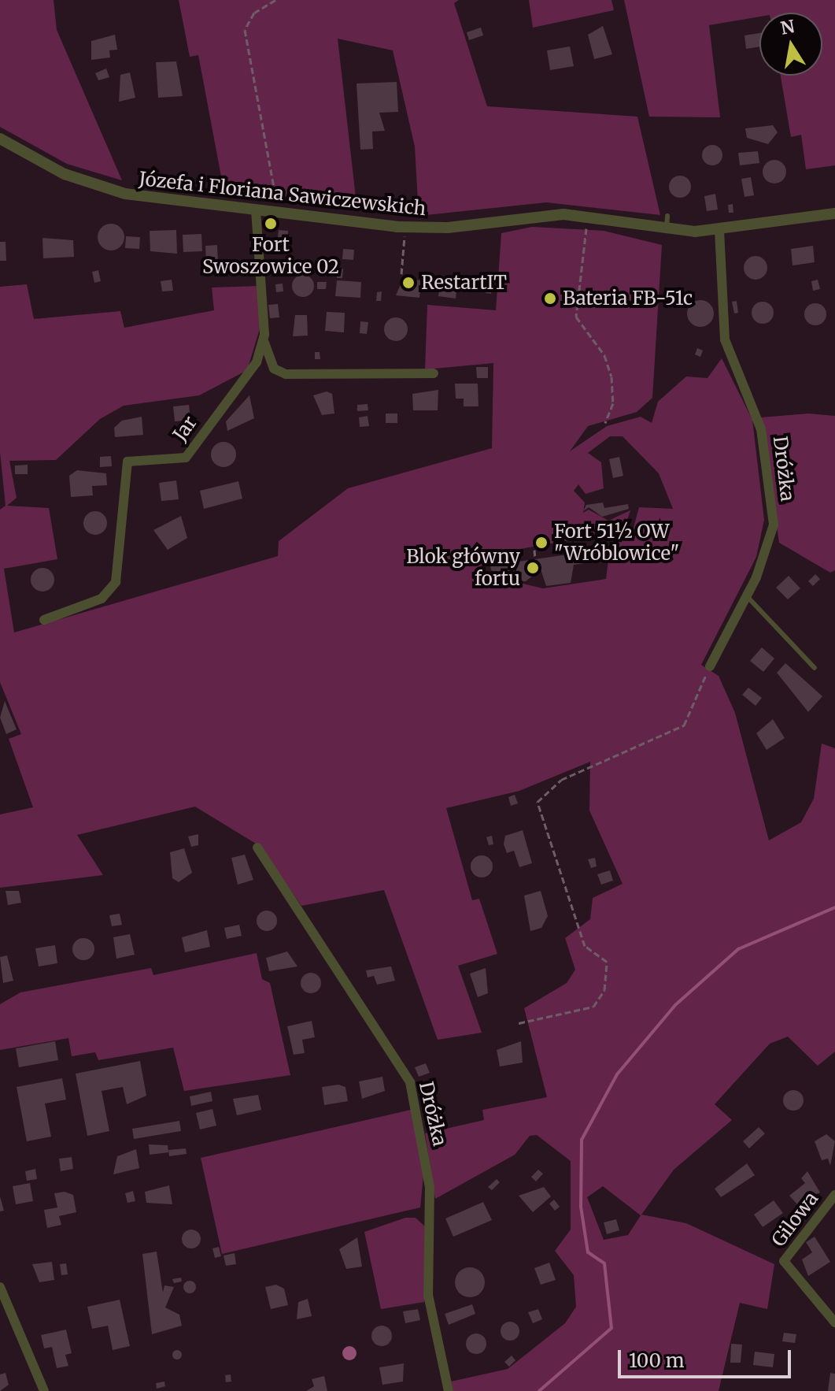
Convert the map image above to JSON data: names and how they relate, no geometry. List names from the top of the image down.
{
  "streets": {
    "street": [
      "Józefa i Floriana Sawiczewskich",
      "Jar",
      "Dróżka",
      "Gilowa"
    ]
  },
  "crossings": [
    ["Józefa i Floriana Sawiczewskich", "Jar"],
    ["Józefa i Floriana Sawiczewskich", "Dróżka"]
  ],
  "places": [
    "Fort Swoszowice 02",
    "RestartIT",
    "Bateria FB-51c",
    "Fort 51½ OW \"Wróblowice\"",
    "Blok główny fortu"
  ],
  "scale_bar": "100 m",
  "north": "top"
}
